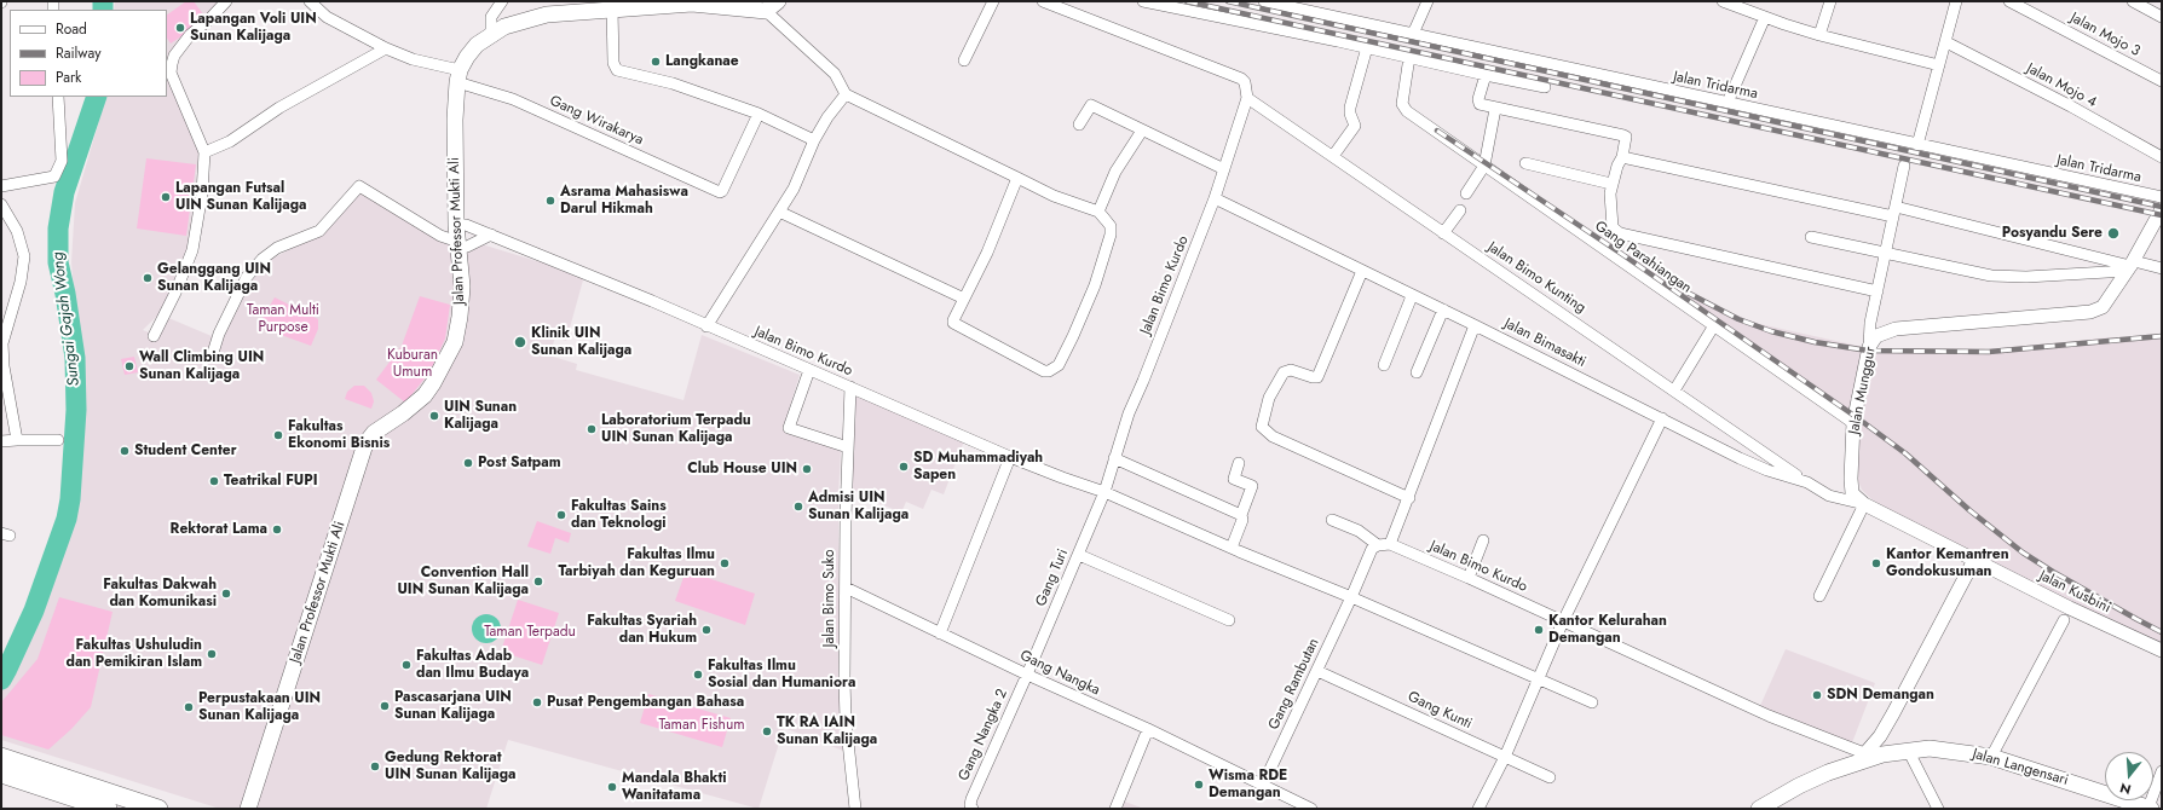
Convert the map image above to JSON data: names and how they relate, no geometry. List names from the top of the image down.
{
  "streets": {
    "main road": ["Jalan Professor Mukti Ali", "Jalan Langensari"],
    "street": [
      "Jalan Mojo 3",
      "Jalan Tridarma",
      "Jalan Mojo 4",
      "Gang Wirakarya",
      "Gang Parahiangan",
      "Jalan Bimo Kunting",
      "Jalan Bimo Kurdo",
      "Jalan Bimasakti",
      "Jalan Munggur",
      "Gang Turi",
      "Jalan Kusbini",
      "Jalan Bimo Suko",
      "Gang Nangka",
      "Gang Rambutan",
      "Gang Kunti",
      "Gang Nangka 2"
    ]
  },
  "crossings": [
    ["Gang Wirakarya", "Jalan Professor Mukti Ali"],
    ["Jalan Professor Mukti Ali", "Jalan Bimo Kurdo"],
    ["Gang Parahiangan", "Jalan Munggur"],
    ["Jalan Bimo Kunting", "Jalan Bimo Kurdo"],
    ["Jalan Bimo Kunting", "Jalan Bimasakti"],
    ["Jalan Bimo Kurdo", "Jalan Bimasakti"],
    ["Jalan Bimo Kurdo", "Gang Turi"],
    ["Jalan Bimo Kurdo", "Jalan Bimo Suko"],
    ["Jalan Bimo Kurdo", "Gang Rambutan"],
    ["Jalan Bimo Kurdo", "Jalan Langensari"],
    ["Jalan Bimasakti", "Jalan Munggur"],
    ["Jalan Munggur", "Jalan Kusbini"],
    ["Gang Turi", "Gang Nangka"],
    ["Gang Turi", "Gang Nangka 2"],
    ["Jalan Bimo Suko", "Gang Nangka"],
    ["Gang Nangka", "Gang Rambutan"],
    ["Gang Nangka", "Gang Nangka 2"],
    ["Gang Rambutan", "Gang Kunti"]
  ],
  "water": ["Sungai Gajah Wong"],
  "parks": [
    "Taman Multi Purpose",
    "Kuburan Umum",
    "Taman Terpadu",
    "Taman Fishum"
  ],
  "places": [
    "Lapangan Voli UIN Sunan Kalijaga",
    "Langkanae",
    "Lapangan Futsal UIN Sunan Kalijaga",
    "Asrama Mahasiswa Darul Hikmah",
    "Posyandu Sere",
    "Gelanggang UIN Sunan Kalijaga",
    "Klinik UIN Sunan Kalijaga",
    "Wall Climbing UIN Sunan Kalijaga",
    "UIN Sunan Kalijaga",
    "Laboratorium Terpadu UIN Sunan Kalijaga",
    "Fakultas Ekonomi Bisnis",
    "Student Center",
    "Post Satpam",
    "SD Muhammadiyah Sapen",
    "Club House UIN",
    "Teatrikal FUPI",
    "Admisi UIN Sunan Kalijaga",
    "Fakultas Sains dan Teknologi",
    "Rektorat Lama",
    "Fakultas Ilmu Tarbiyah dan Keguruan",
    "Kantor Kemantren Gondokusuman",
    "Convention Hall UIN Sunan Kalijaga",
    "Fakultas Dakwah dan Komunikasi",
    "Fakultas Syariah dan Hukum",
    "Kantor Kelurahan Demangan",
    "Fakultas Ushuludin dan Pemikiran Islam",
    "Fakultas Adab dan Ilmu Budaya",
    "Fakultas Ilmu Sosial dan Humaniora",
    "SDN Demangan",
    "Pusat Pengembangan Bahasa",
    "Pascasarjana UIN Sunan Kalijaga",
    "Perpustakaan UIN Sunan Kalijaga",
    "TK RA IAIN Sunan Kalijaga",
    "Gedung Rektorat UIN Sunan Kalijaga",
    "Wisma RDE Demangan",
    "Mandala Bhakti Wanitatama"
  ],
  "legend": ["Road", "Railway", "Park"],
  "north": "bottom"
}
